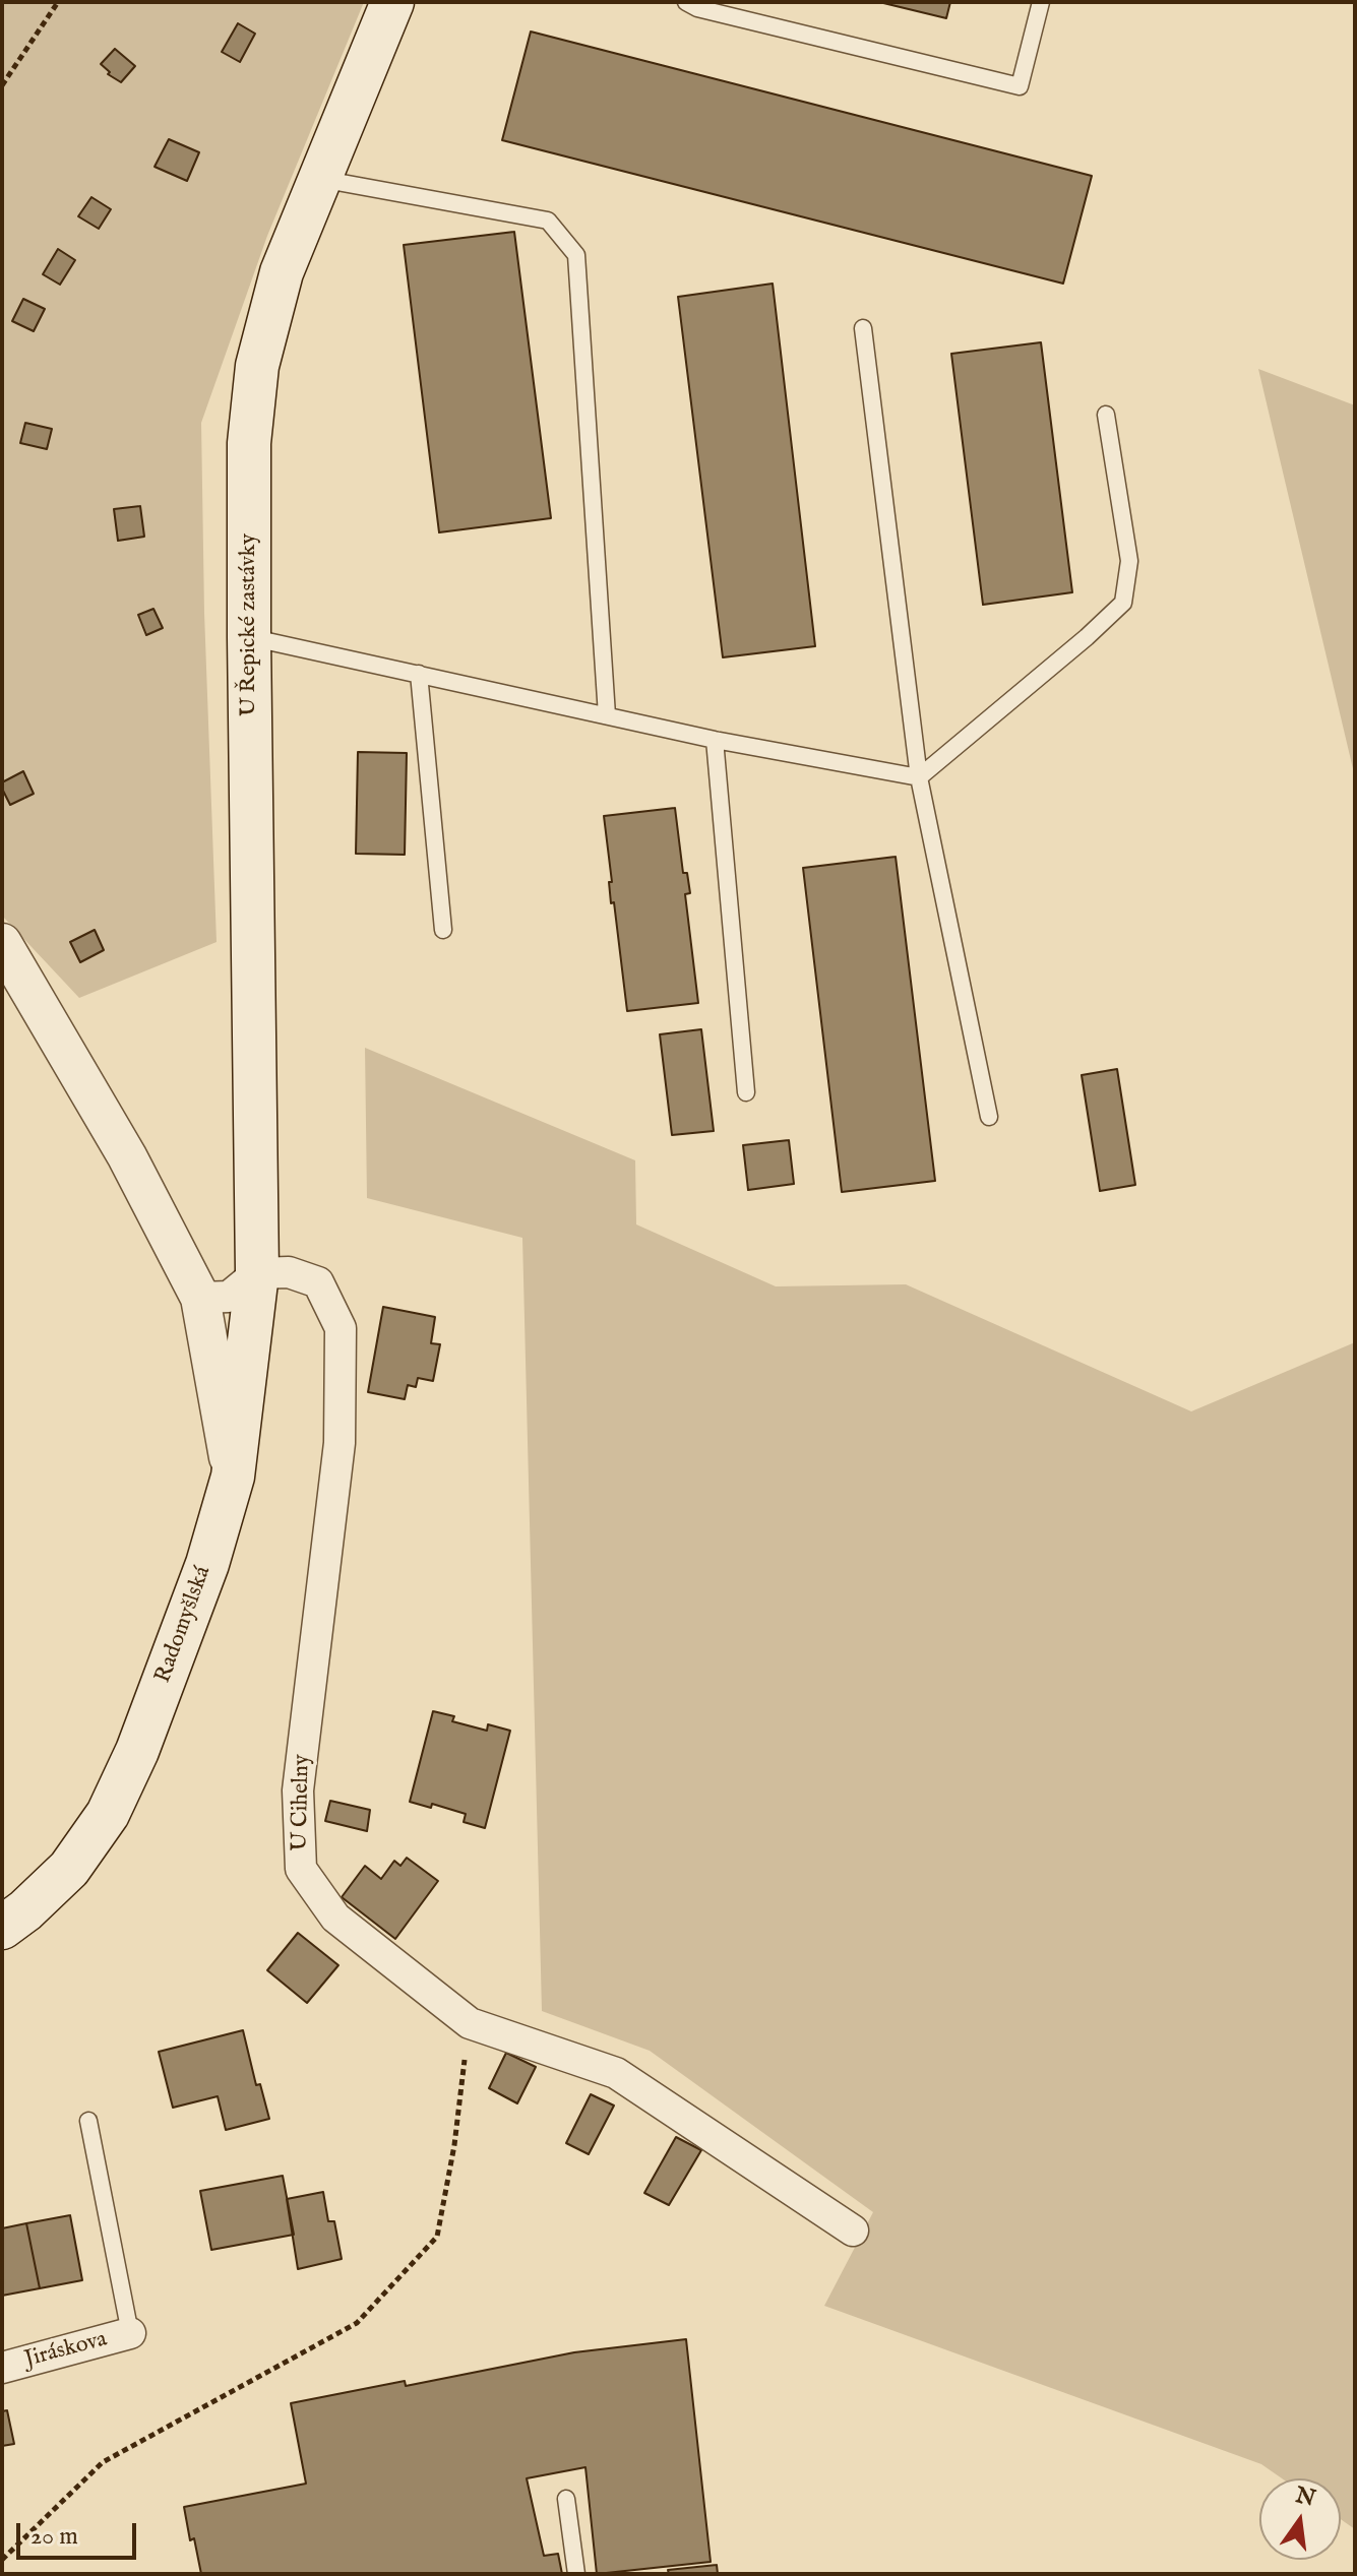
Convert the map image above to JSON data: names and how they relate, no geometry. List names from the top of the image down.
{
  "streets": {
    "main road": ["U Řepické zastávky", "Radomyšlská"],
    "street": ["U Cihelny", "Jiráskova"]
  },
  "crossings": [
    ["U Řepické zastávky", "Radomyšlská"],
    ["U Řepické zastávky", "U Cihelny"],
    ["Radomyšlská", "U Cihelny"]
  ],
  "scale_bar": "20 m",
  "north": "top"
}
